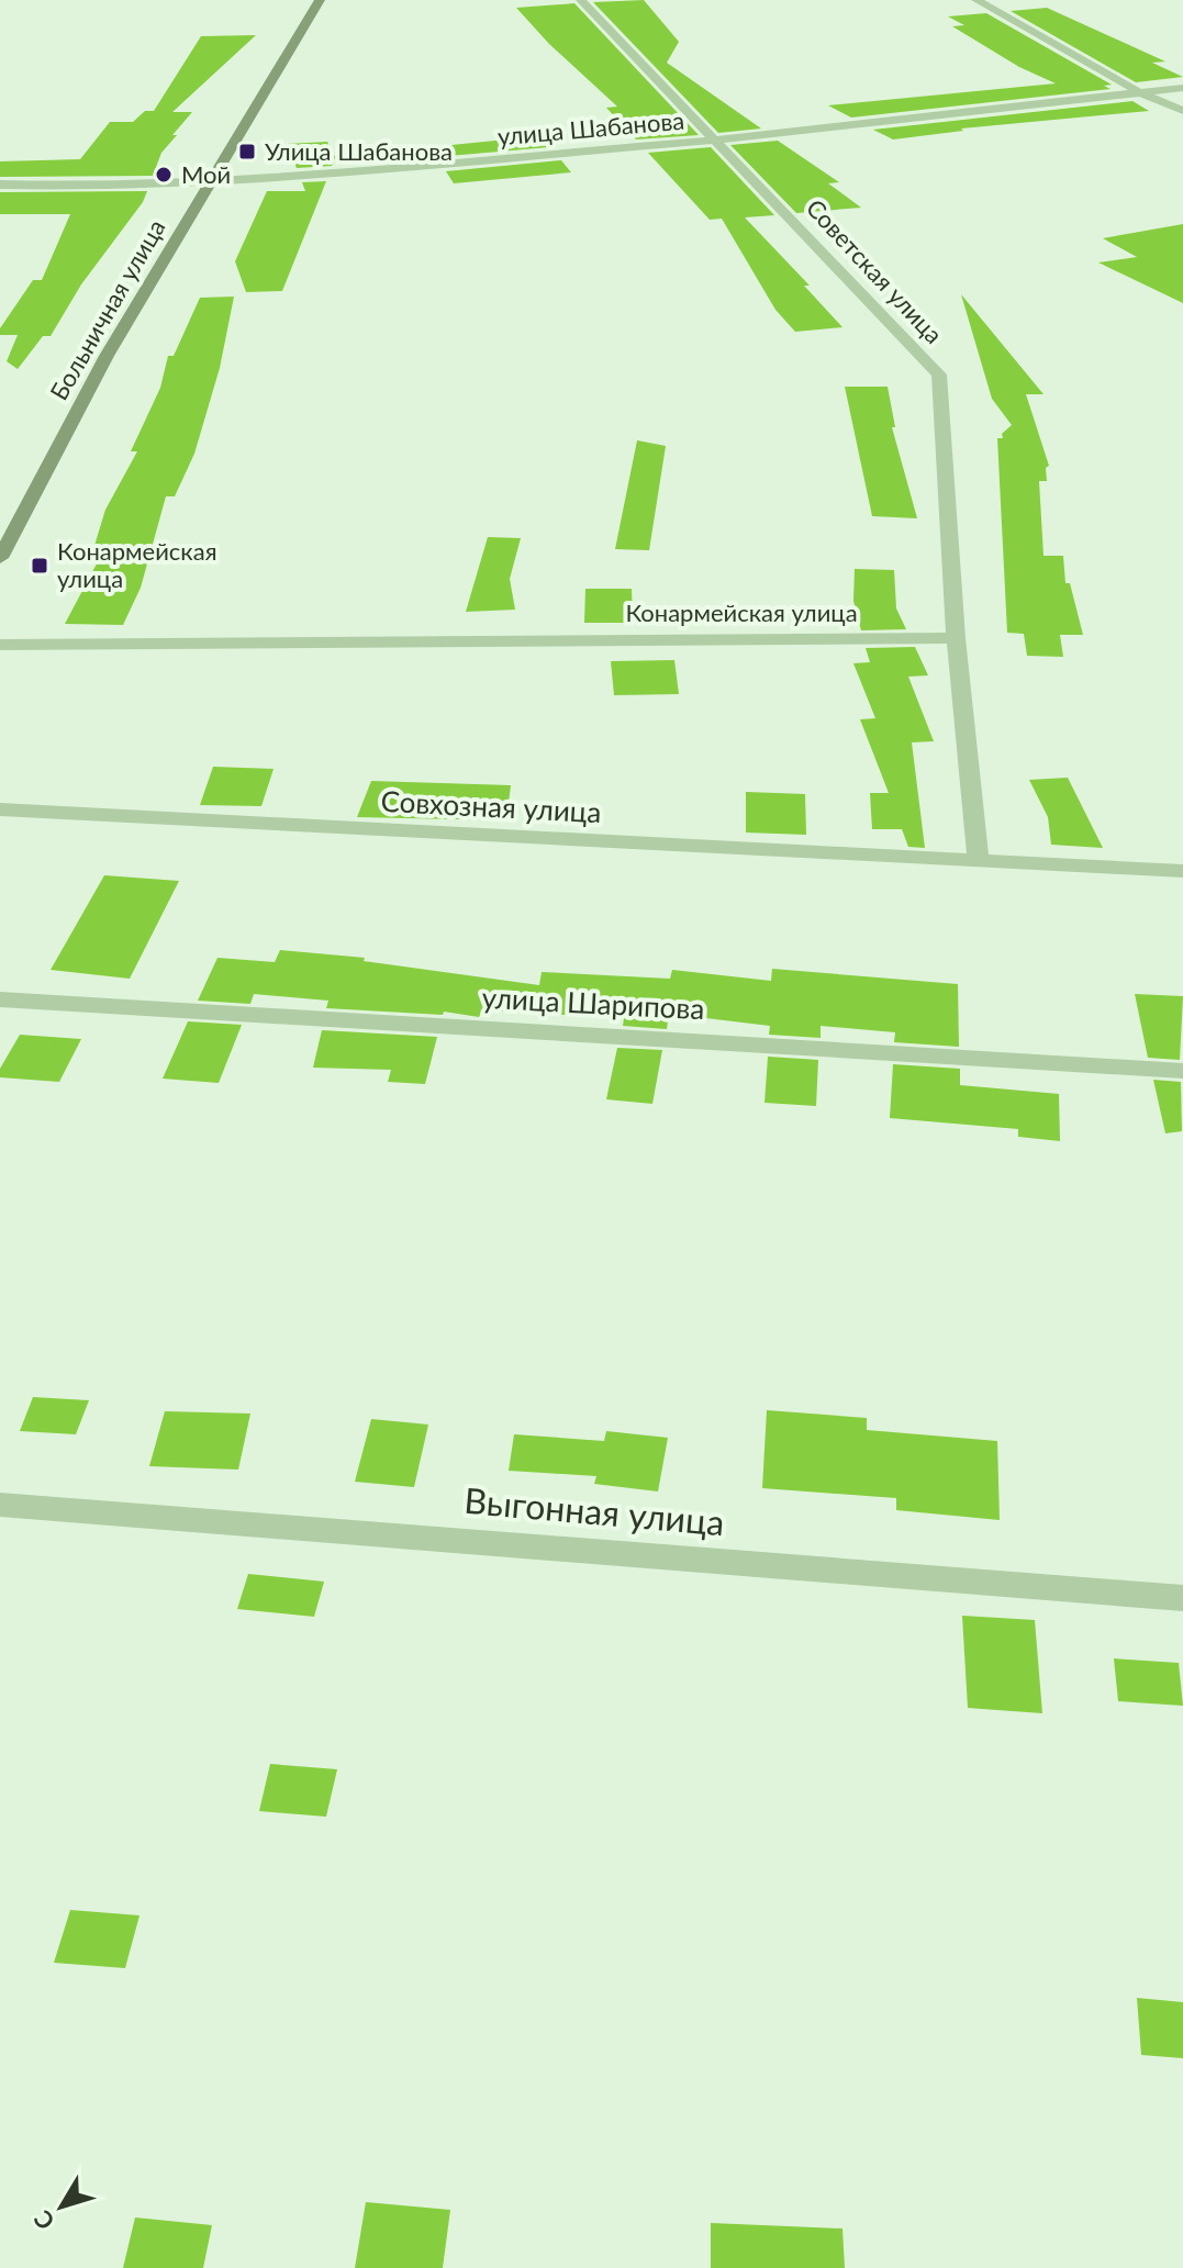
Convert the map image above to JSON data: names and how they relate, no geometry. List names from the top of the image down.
{
  "streets": {
    "street": [
      "улица Шабанова",
      "Советская улица",
      "Больничная улица",
      "Конармейская улица",
      "Совхозная улица",
      "улица Шарипова",
      "Выгонная улица"
    ]
  },
  "crossings": [
    ["улица Шабанова", "Советская улица"],
    ["улица Шабанова", "Больничная улица"],
    ["Советская улица", "Конармейская улица"],
    ["Советская улица", "Совхозная улица"]
  ],
  "places": {
    "transit": ["Улица Шабанова", "Конармейская улица"],
    "other": ["Мой"]
  },
  "north": "bottom left"
}
